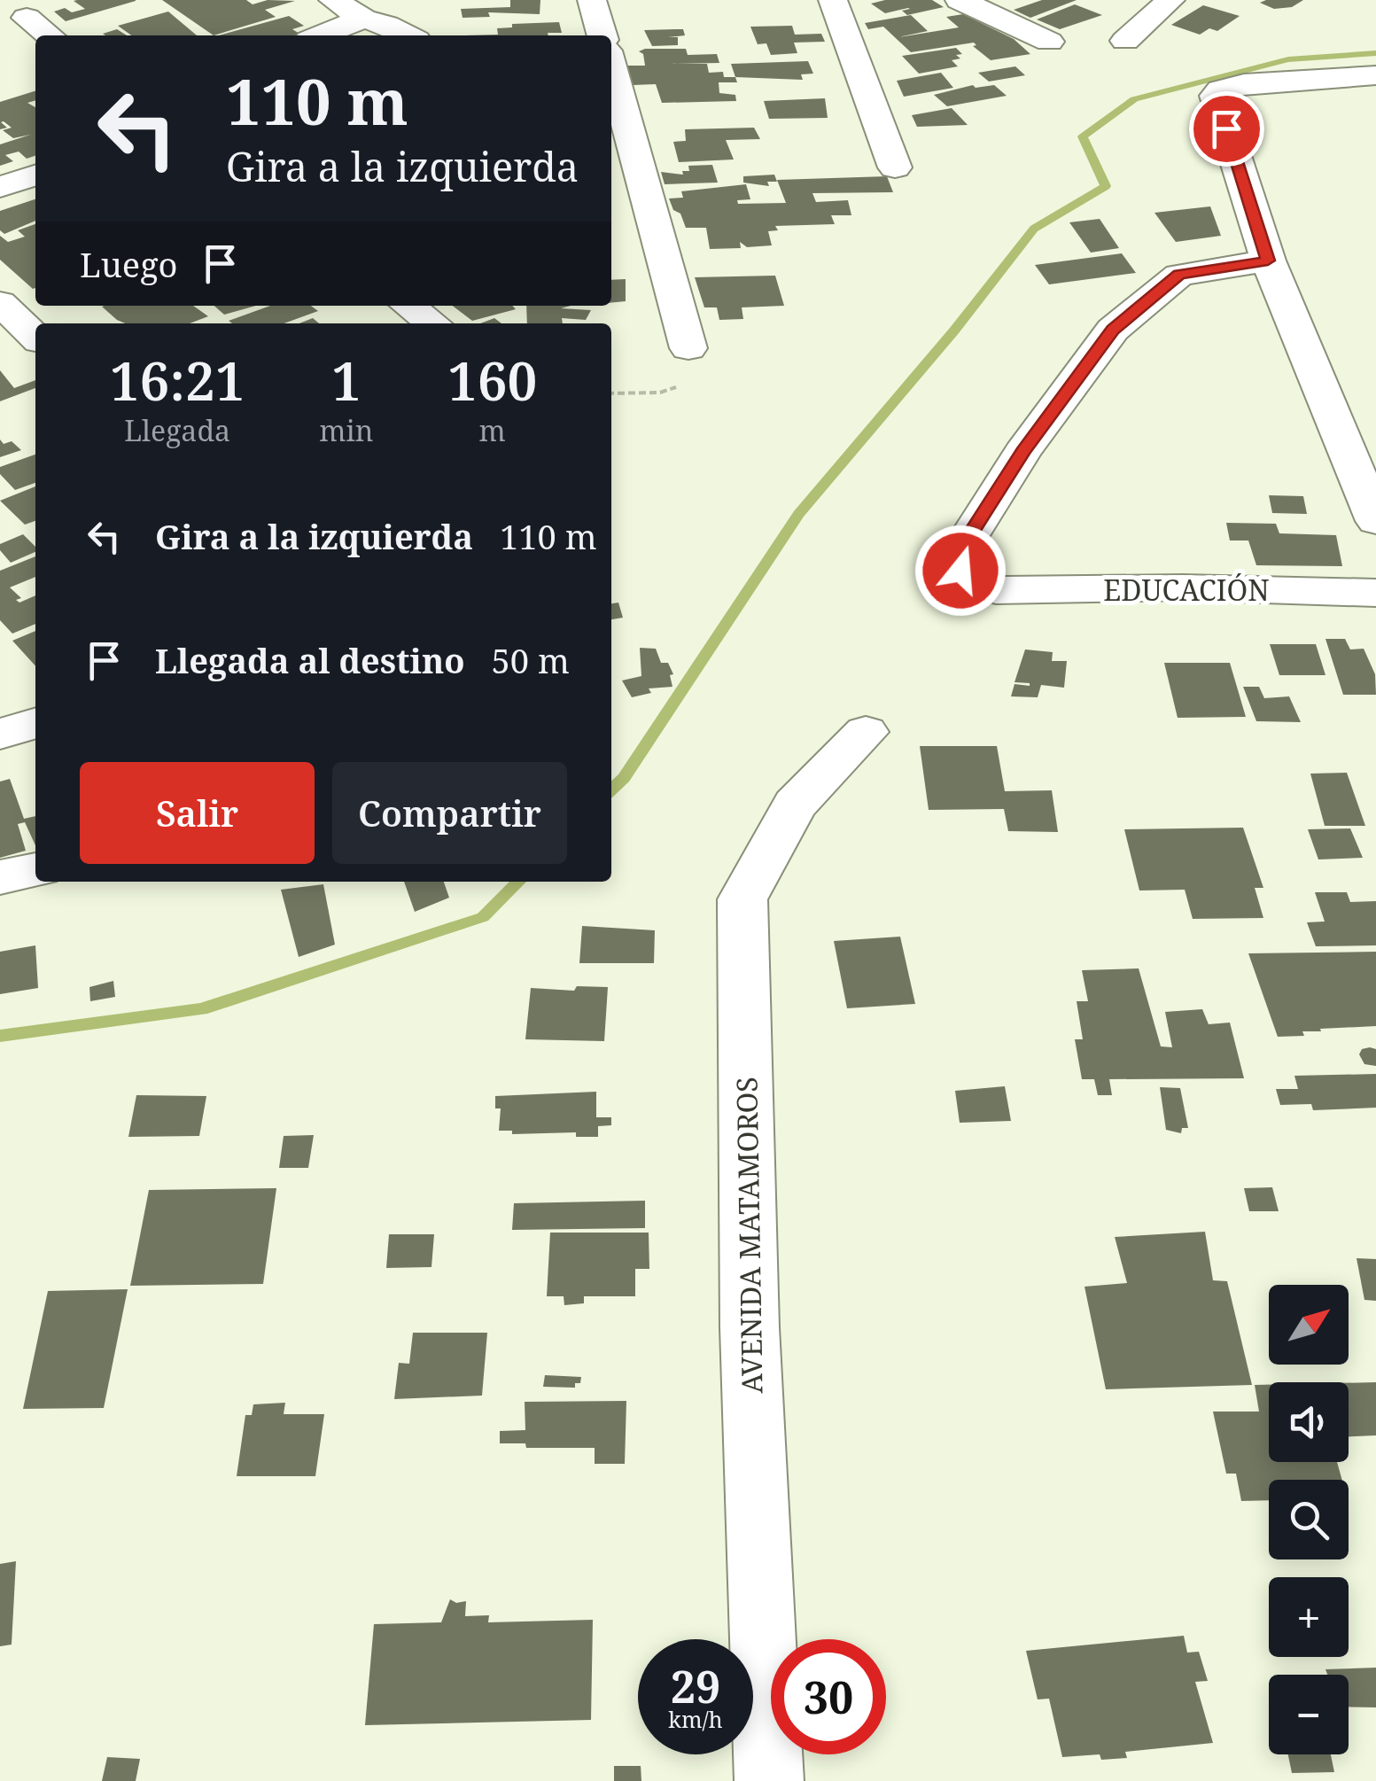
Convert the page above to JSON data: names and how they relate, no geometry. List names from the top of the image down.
{
  "streets": {
    "street": ["EDUCACIÓN", "AVENIDA MATAMOROS"]
  },
  "north": "top right",
  "page": {
    "turn": ["110 m", "Gira a la izquierda"],
    "then": "Luego",
    "eta": [
      "16:21",
      "Llegada",
      "1",
      "min",
      "160",
      "m"
    ],
    "list": [
      {
        "name": "Gira a la izquierda",
        "value": "110 m"
      },
      {
        "name": "Llegada al destino",
        "value": "50 m"
      }
    ],
    "buttons": ["Salir", "Compartir"],
    "map_buttons": ["+", "−"],
    "speed": "29 km/h",
    "limit": "30"
  }
}
